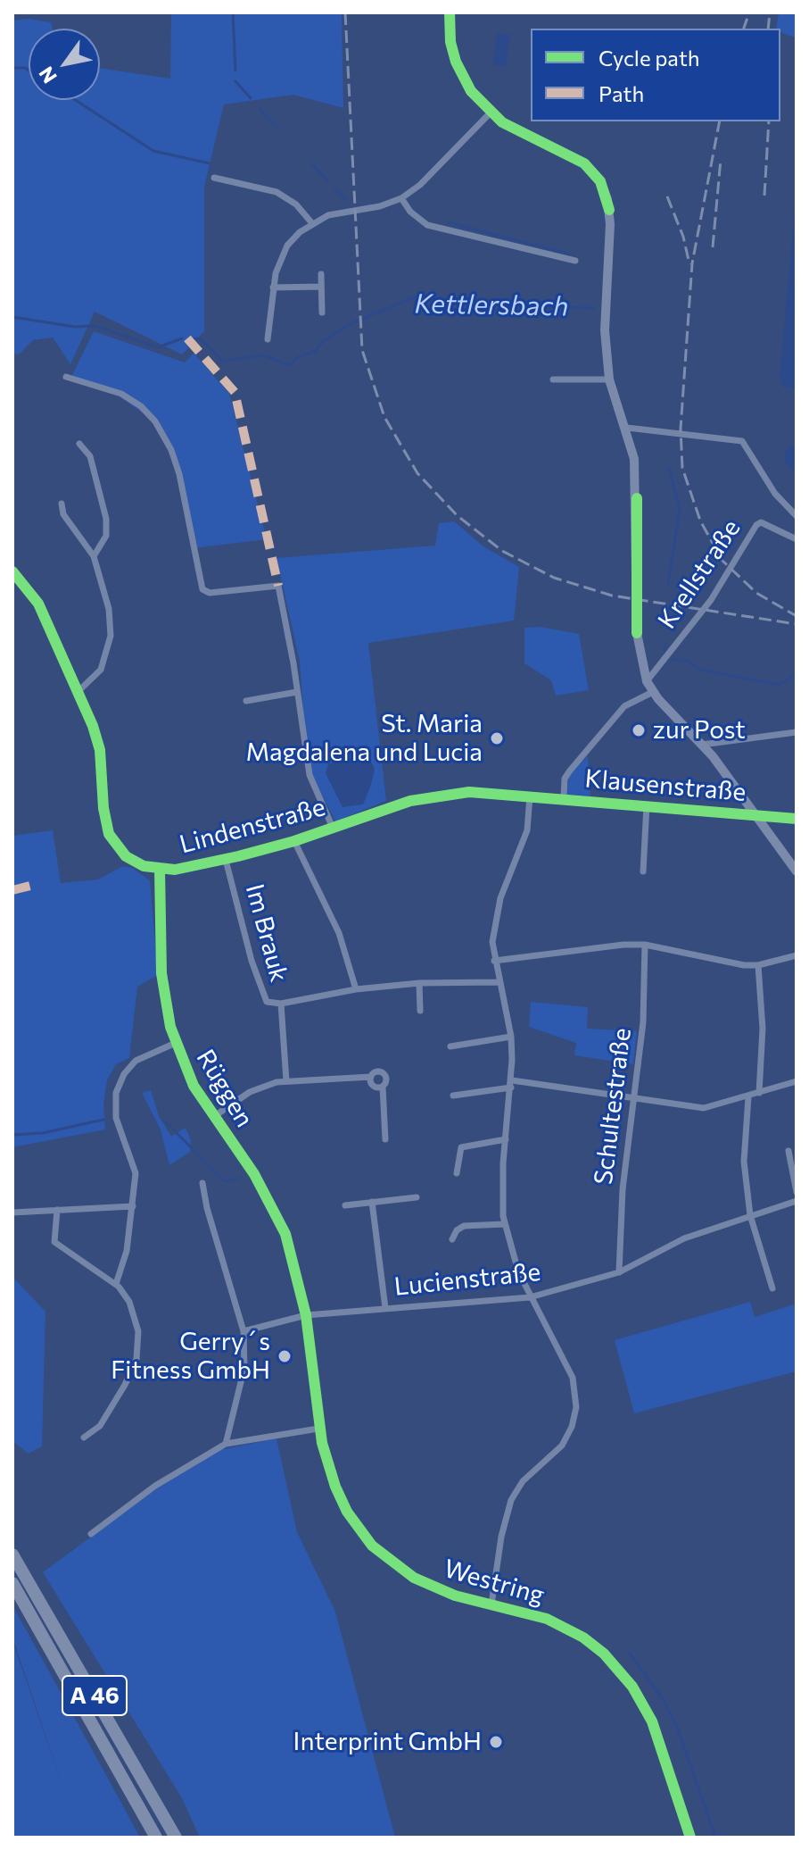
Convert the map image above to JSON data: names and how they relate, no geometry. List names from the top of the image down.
{
  "streets": {
    "highway": ["A 46"],
    "street": [
      "Krellstraße",
      "Klausenstraße",
      "Lindenstraße",
      "Im Brauk",
      "Rüggen",
      "Schultestraße",
      "Lucienstraße",
      "Westring"
    ]
  },
  "crossings": [
    ["Klausenstraße", "Lindenstraße"],
    ["Lindenstraße", "Im Brauk"],
    ["Lindenstraße", "Rüggen"],
    ["Rüggen", "Lucienstraße"],
    ["Rüggen", "Westring"],
    ["Schultestraße", "Lucienstraße"],
    ["Lucienstraße", "Westring"]
  ],
  "water": ["Kettlersbach"],
  "places": [
    "zur Post",
    "St. Maria Magdalena und Lucia",
    "Gerry´s Fitness GmbH",
    "Interprint GmbH"
  ],
  "legend": ["Cycle path", "Path"],
  "north": "bottom left"
}
